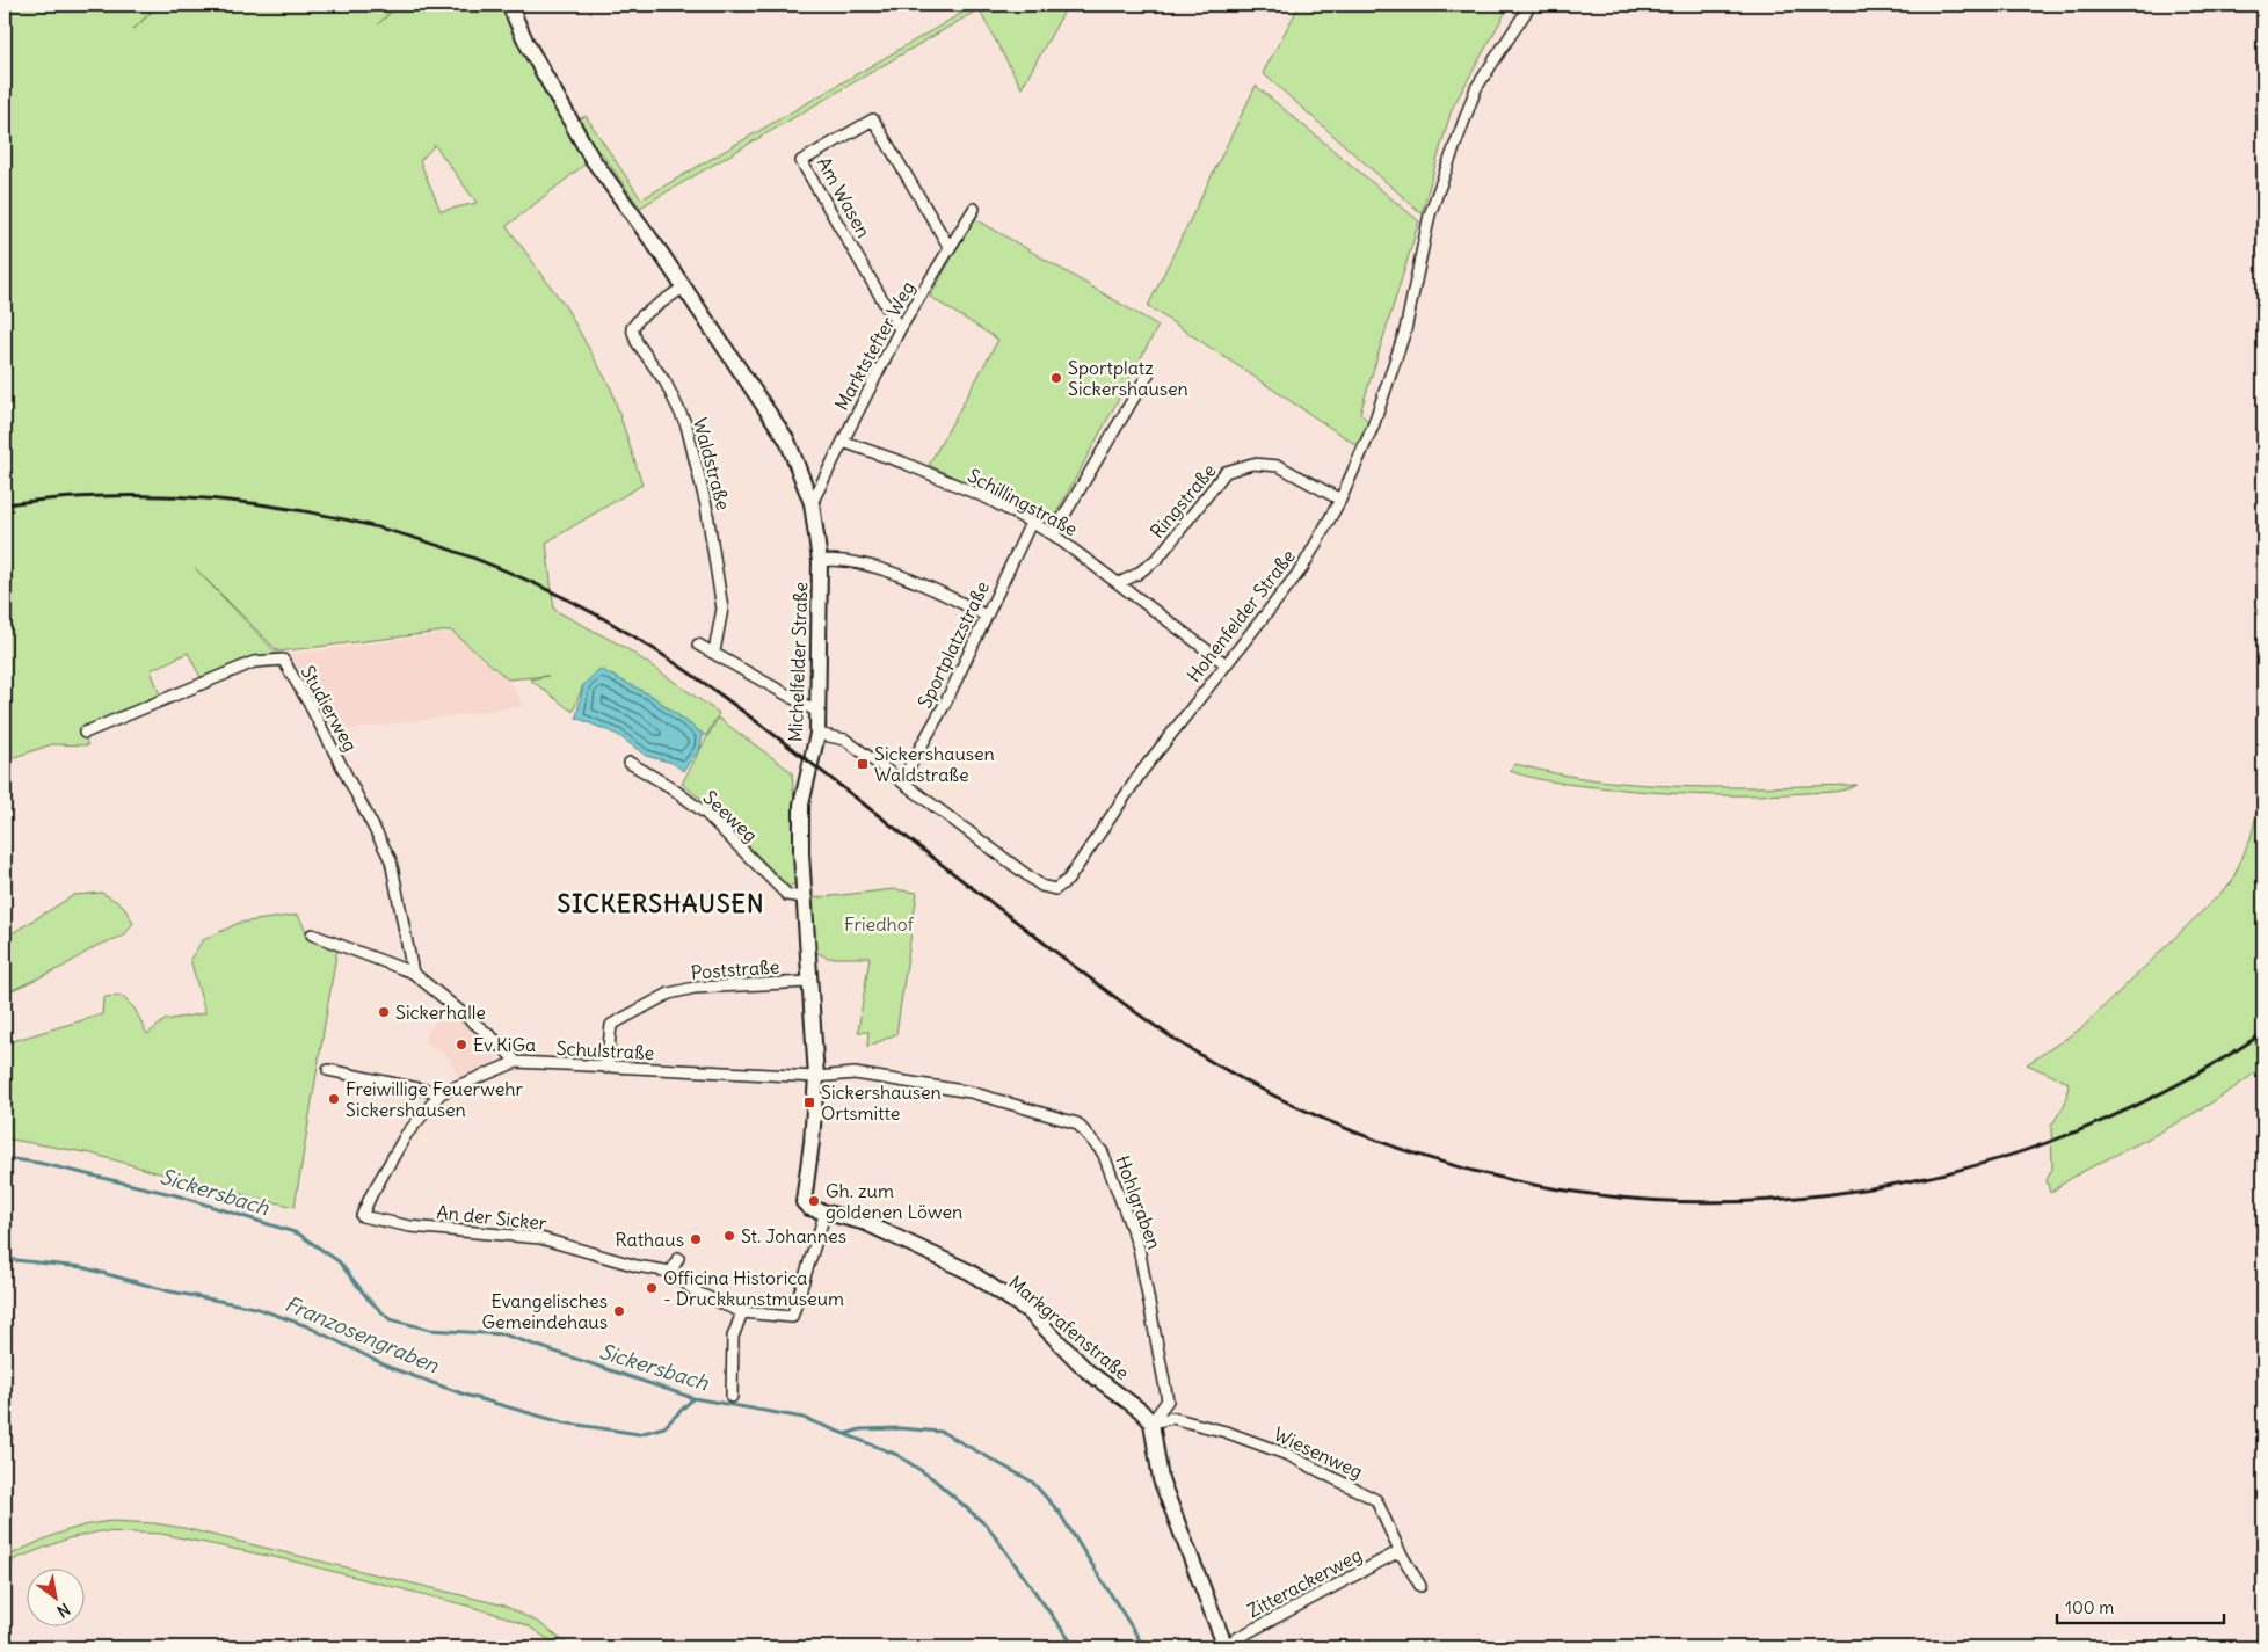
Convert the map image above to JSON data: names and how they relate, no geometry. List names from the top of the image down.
{
  "streets": {
    "street": [
      "Am Wasen",
      "Marktstefter Weg",
      "Waldstraße",
      "Ringstraße",
      "Schillingstraße",
      "Hohenfelder Straße",
      "Sportplatzstraße",
      "Michelfelder Straße",
      "Studierweg",
      "Seeweg",
      "Poststraße",
      "Schulstraße",
      "Hohlgraben",
      "An der Sicker",
      "Markgrafenstraße",
      "Wiesenweg",
      "Zitterackerweg"
    ]
  },
  "crossings": [
    ["Am Wasen", "Marktstefter Weg"],
    ["Marktstefter Weg", "Schillingstraße"],
    ["Marktstefter Weg", "Michelfelder Straße"],
    ["Waldstraße", "Michelfelder Straße"],
    ["Ringstraße", "Schillingstraße"],
    ["Ringstraße", "Hohenfelder Straße"],
    ["Schillingstraße", "Hohenfelder Straße"],
    ["Schillingstraße", "Sportplatzstraße"],
    ["Hohenfelder Straße", "Sportplatzstraße"],
    ["Hohenfelder Straße", "Michelfelder Straße"],
    ["Michelfelder Straße", "Seeweg"],
    ["Michelfelder Straße", "Poststraße"],
    ["Michelfelder Straße", "Schulstraße"],
    ["Michelfelder Straße", "Hohlgraben"],
    ["Michelfelder Straße", "Markgrafenstraße"],
    ["Poststraße", "Schulstraße"],
    ["Schulstraße", "Hohlgraben"],
    ["Schulstraße", "An der Sicker"],
    ["Hohlgraben", "Markgrafenstraße"],
    ["Hohlgraben", "Wiesenweg"],
    ["Markgrafenstraße", "Wiesenweg"],
    ["Wiesenweg", "Zitterackerweg"]
  ],
  "districts": ["SICKERSHAUSEN"],
  "water": ["Sickersbach", "Franzosengraben"],
  "parks": ["Friedhof"],
  "places": {
    "other": [
      "Sportplatz Sickershausen",
      "Sickerhalle",
      "Ev.KiGa",
      "Freiwillige Feuerwehr Sickershausen",
      "Gh. zum goldenen Löwen",
      "St. Johannes",
      "Rathaus",
      "Officina Historica - Druckkunstmuseum",
      "Evangelisches Gemeindehaus"
    ],
    "transit": ["Sickershausen Waldstraße", "Sickershausen Ortsmitte"]
  },
  "scale_bar": "100 m",
  "north": "bottom right"
}
